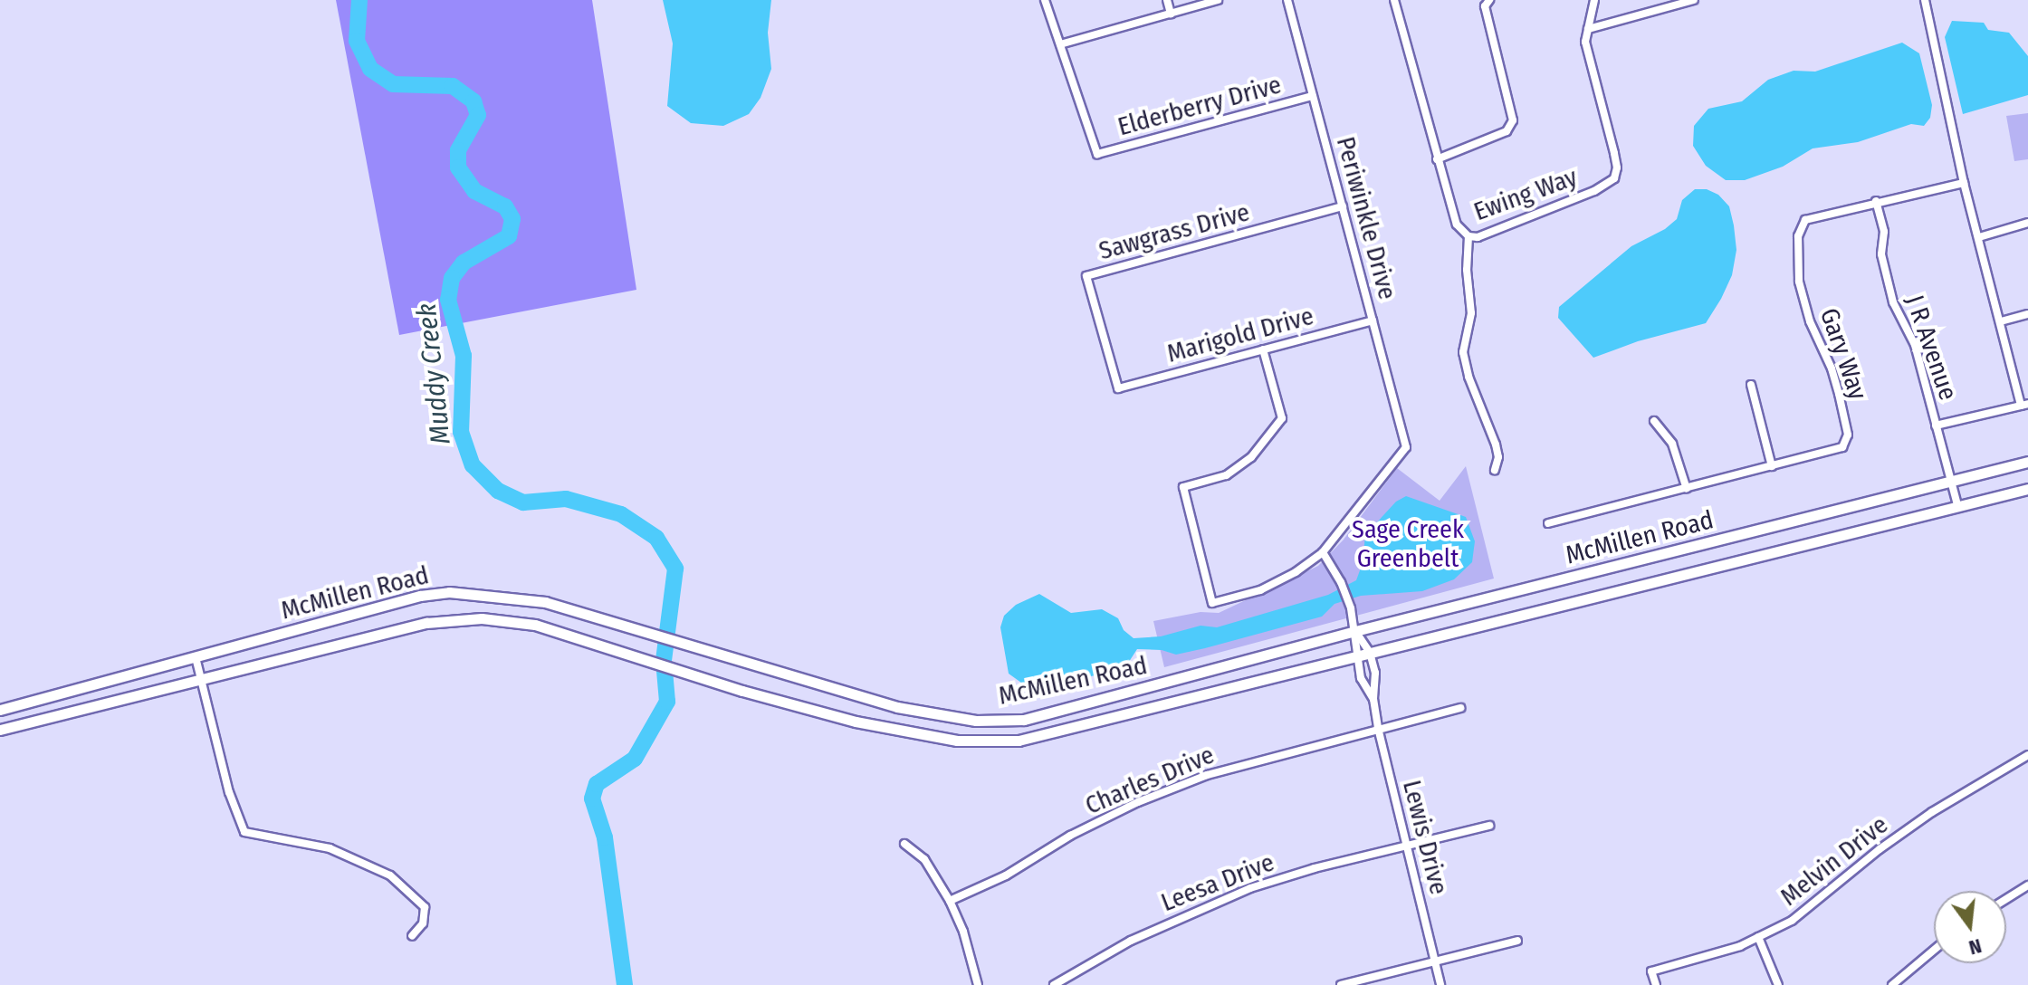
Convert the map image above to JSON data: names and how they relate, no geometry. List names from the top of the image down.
{
  "streets": {
    "main road": ["McMillen Road"],
    "street": [
      "Elderberry Drive",
      "Ewing Way",
      "Periwinkle Drive",
      "Sawgrass Drive",
      "Marigold Drive",
      "J R Avenue",
      "Gary Way",
      "Charles Drive",
      "Lewis Drive",
      "Melvin Drive",
      "Leesa Drive"
    ]
  },
  "crossings": [
    ["Elderberry Drive", "Periwinkle Drive"],
    ["Periwinkle Drive", "Sawgrass Drive"],
    ["Periwinkle Drive", "Marigold Drive"],
    ["Periwinkle Drive", "Lewis Drive"],
    ["Sawgrass Drive", "Marigold Drive"],
    ["J R Avenue", "Gary Way"],
    ["J R Avenue", "McMillen Road"],
    ["McMillen Road", "Lewis Drive"],
    ["Charles Drive", "Lewis Drive"],
    ["Lewis Drive", "Leesa Drive"]
  ],
  "water": ["Muddy Creek"],
  "parks": ["Sage Creek Greenbelt"],
  "north": "bottom"
}
